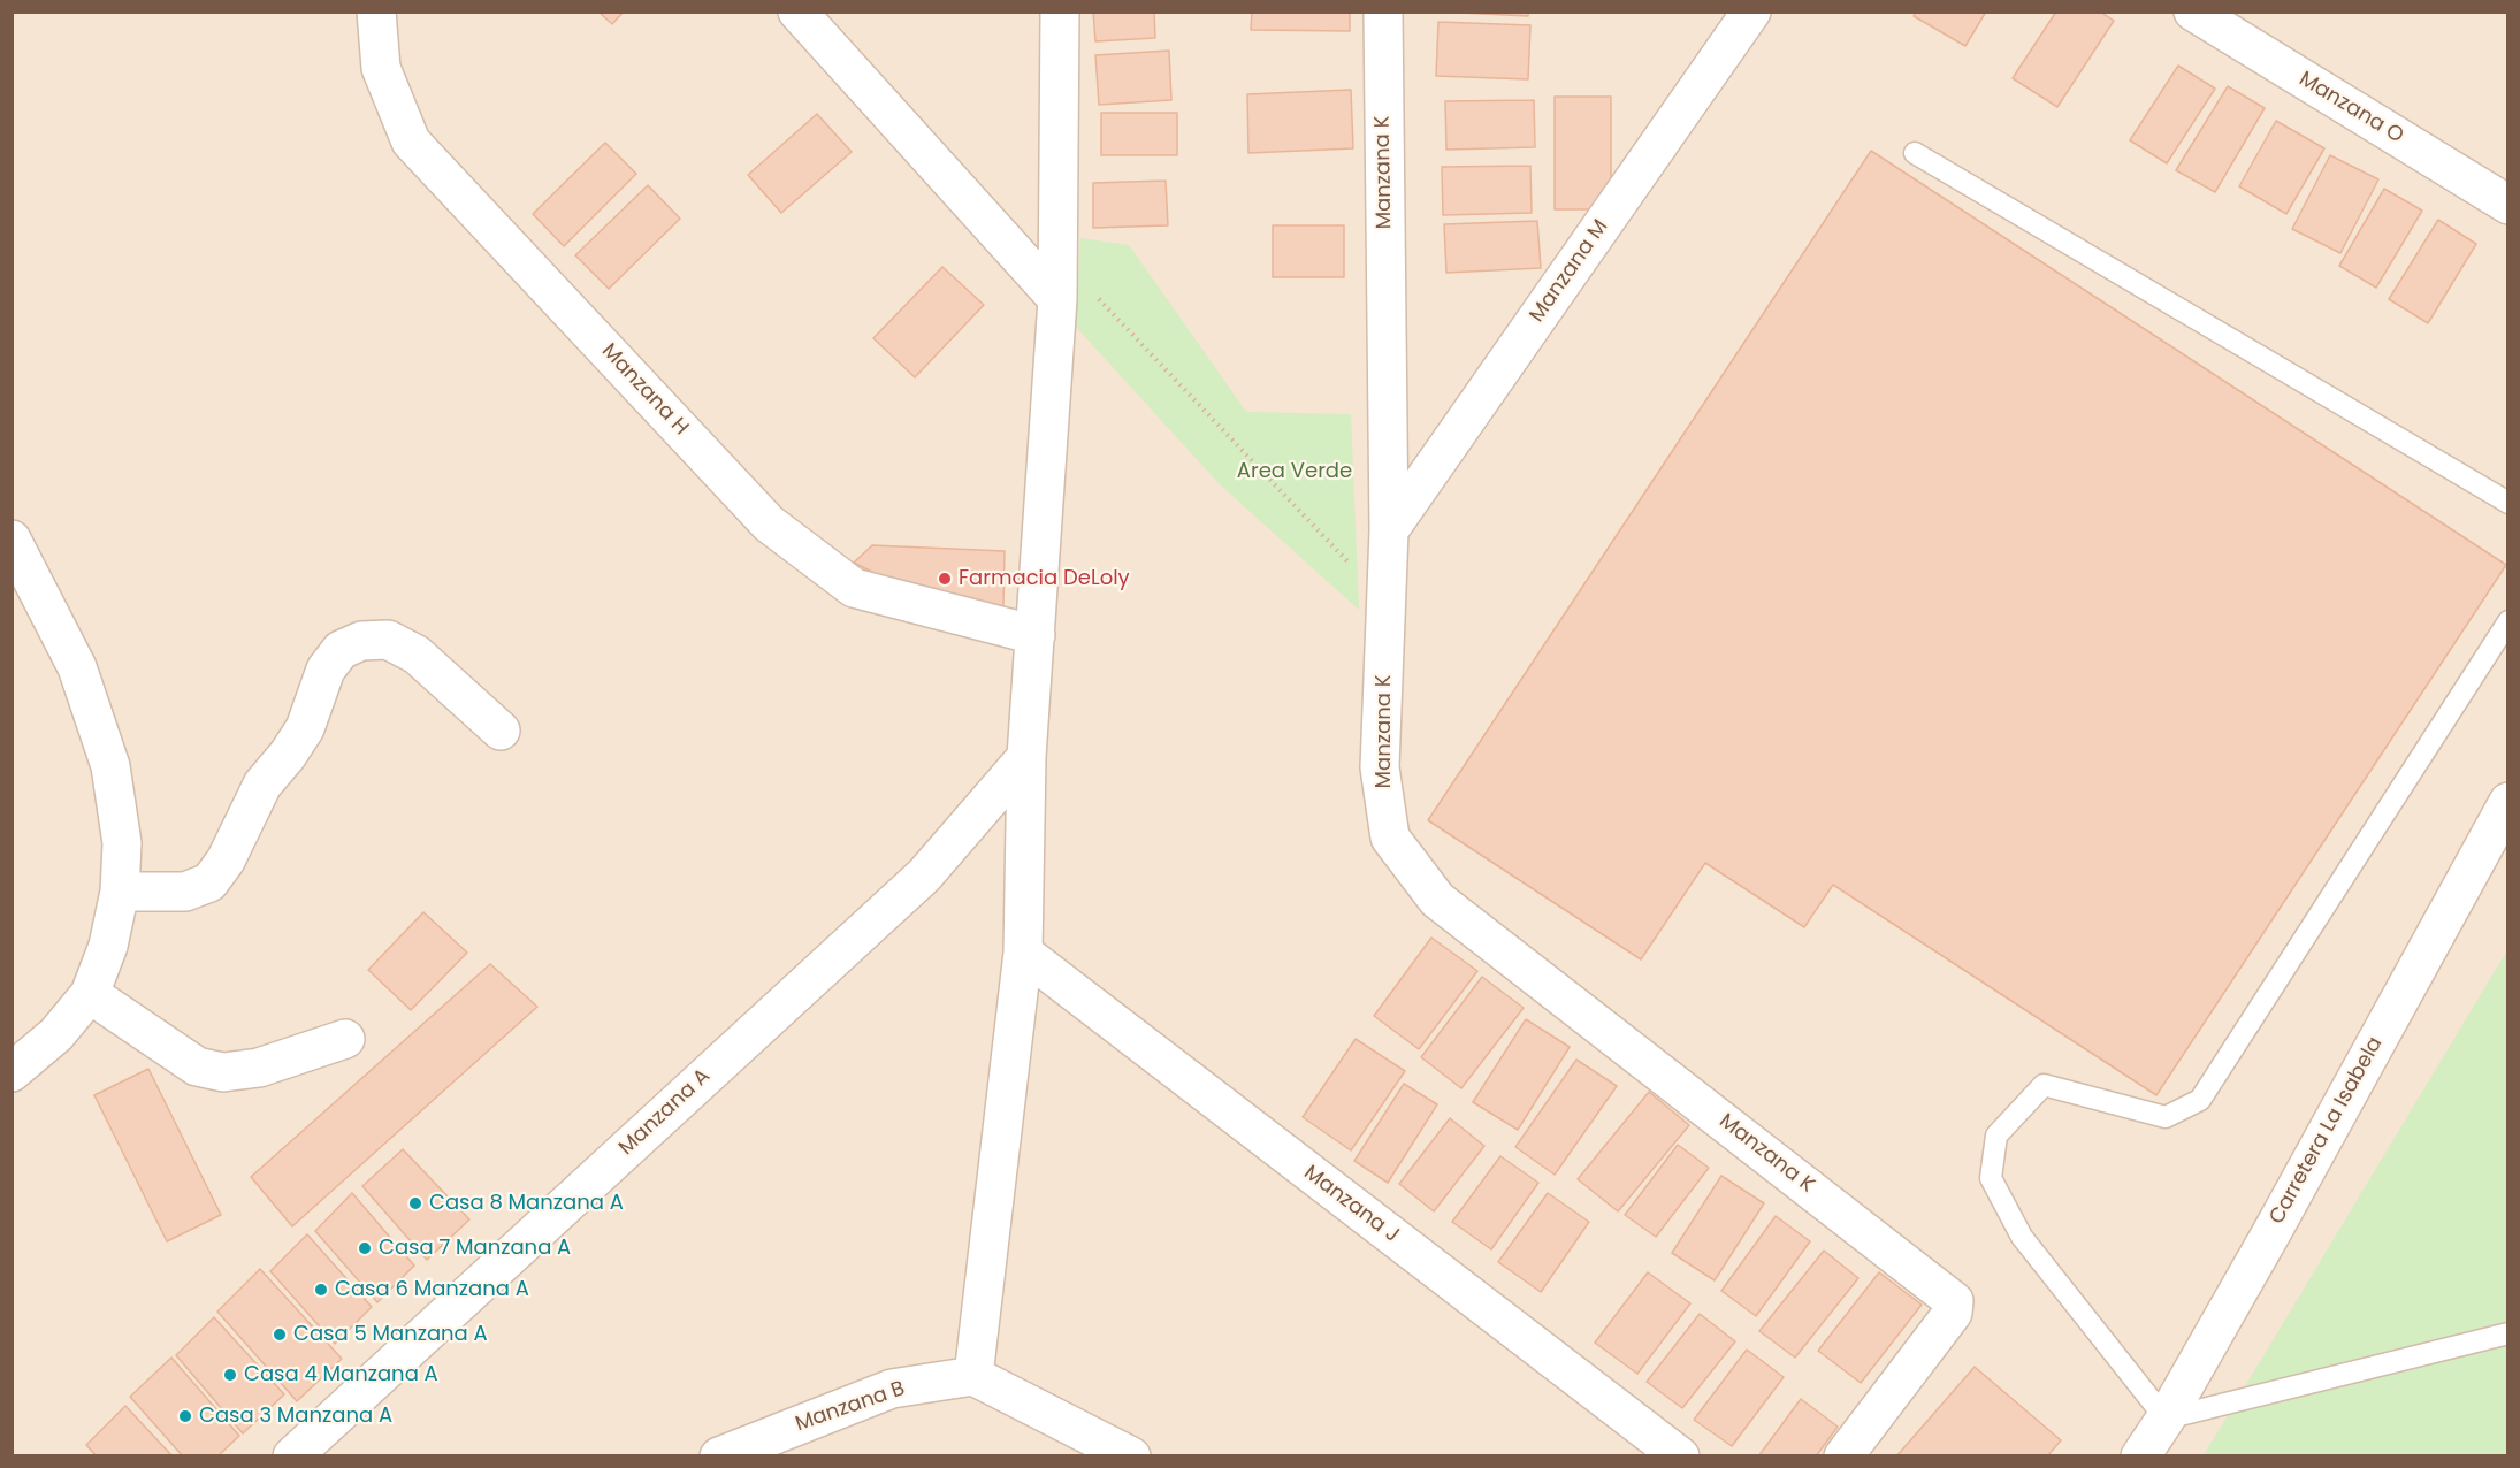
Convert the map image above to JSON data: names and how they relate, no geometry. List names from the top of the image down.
{
  "streets": {
    "street": [
      "Manzana O",
      "Manzana K",
      "Manzana M",
      "Manzana H",
      "Manzana A",
      "Carretera La Isabela",
      "Manzana J",
      "Manzana B"
    ]
  },
  "crossings": [
    ["Manzana K", "Manzana M"]
  ],
  "parks": ["Area Verde"],
  "places": [
    "Farmacia DeLoly",
    "Casa 8 Manzana A",
    "Casa 7 Manzana A",
    "Casa 6 Manzana A",
    "Casa 5 Manzana A",
    "Casa 4 Manzana A",
    "Casa 3 Manzana A"
  ]
}
